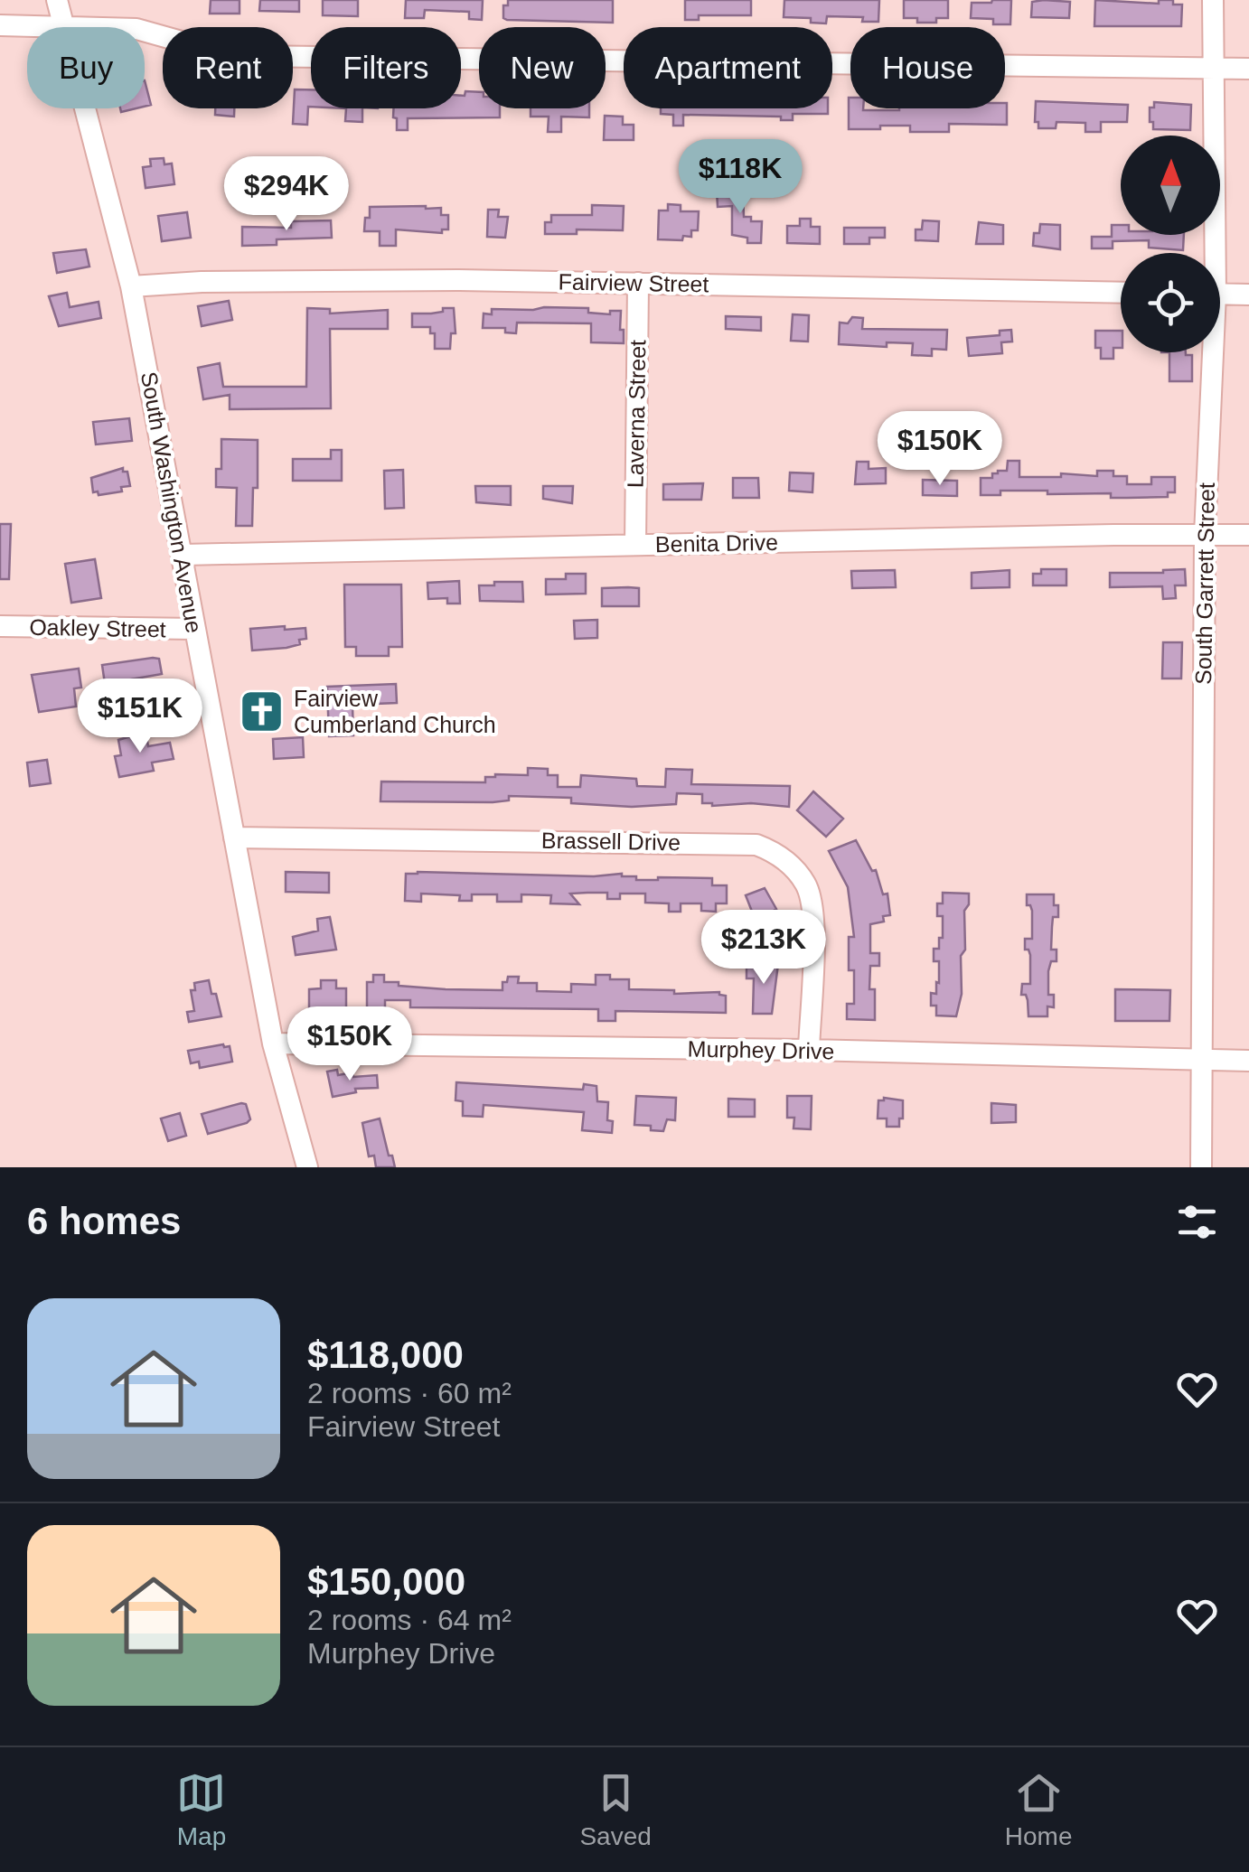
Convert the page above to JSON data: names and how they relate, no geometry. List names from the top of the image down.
{
  "streets": {
    "street": [
      "Fairview Street",
      "Laverna Street",
      "South Washington Avenue",
      "Benita Drive",
      "South Garrett Street",
      "Oakley Street",
      "Brassell Drive",
      "Murphey Drive"
    ]
  },
  "crossings": [
    ["Fairview Street", "Laverna Street"],
    ["Fairview Street", "South Washington Avenue"],
    ["Laverna Street", "Benita Drive"],
    ["South Washington Avenue", "Benita Drive"],
    ["South Washington Avenue", "Oakley Street"],
    ["South Washington Avenue", "Brassell Drive"],
    ["South Washington Avenue", "Murphey Drive"],
    ["Benita Drive", "South Garrett Street"],
    ["South Garrett Street", "Murphey Drive"],
    ["Brassell Drive", "Murphey Drive"]
  ],
  "places": {
    "church": ["Fairview Cumberland Church"]
  },
  "north": "top",
  "page": {
    "chip": [
      "Buy",
      "Rent",
      "Filters",
      "New",
      "Apartment",
      "House"
    ],
    "price": [
      "$118K",
      "$294K",
      "$150K",
      "$151K",
      "$213K",
      "$150K"
    ],
    "heading": "6 homes",
    "list": [
      {
        "name": "$118,000",
        "note": "2 rooms · 60 m² · Fairview Street"
      },
      {
        "name": "$150,000",
        "note": "2 rooms · 64 m² · Murphey Drive"
      }
    ],
    "tabs": ["Map", "Saved", "Home"]
  }
}
